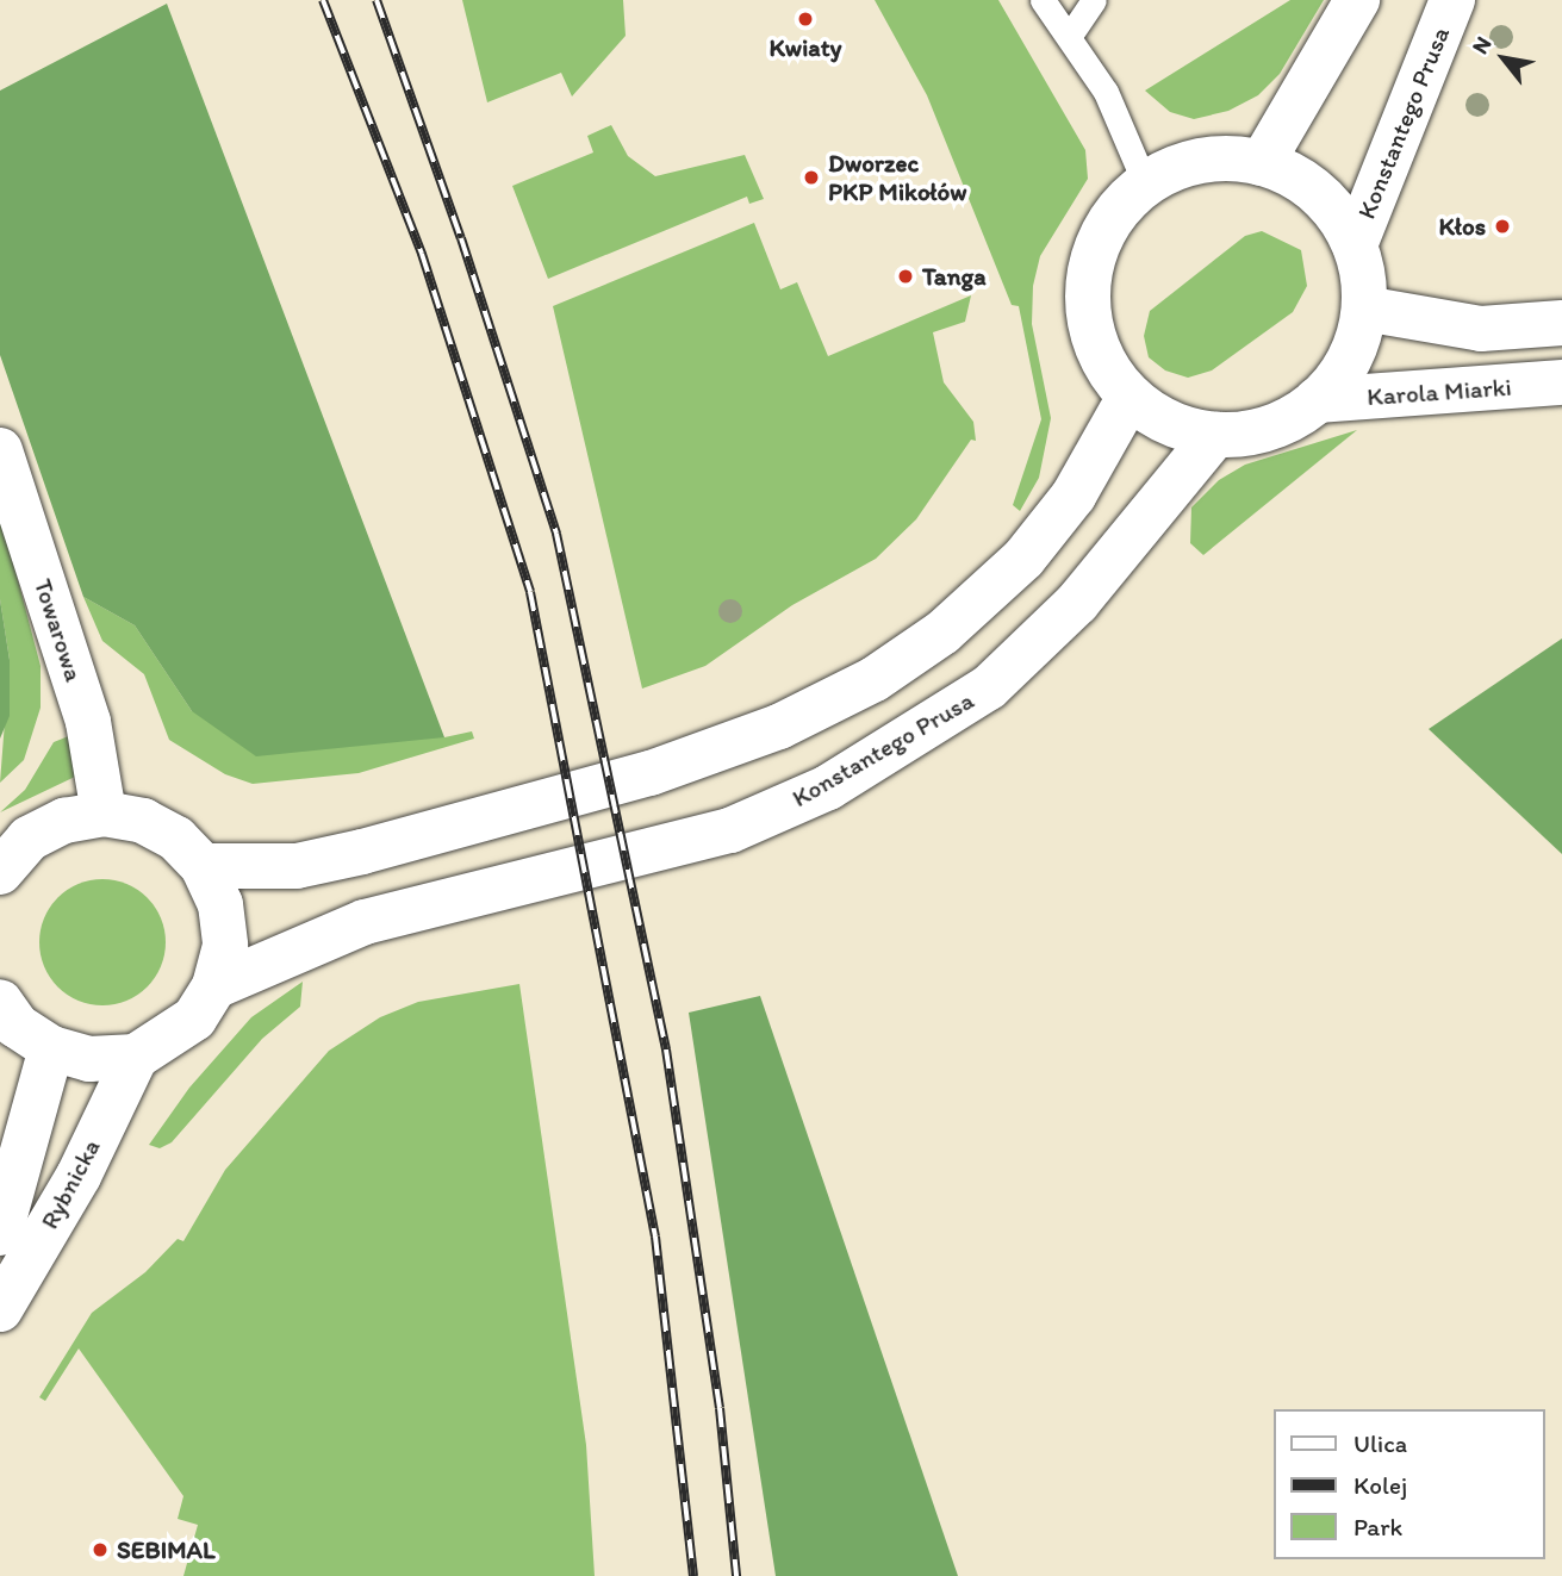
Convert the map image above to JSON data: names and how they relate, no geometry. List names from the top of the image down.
{
  "streets": {
    "street": [
      "Konstantego Prusa",
      "Karola Miarki",
      "Towarowa",
      "Rybnicka"
    ]
  },
  "crossings": [
    ["Konstantego Prusa", "Karola Miarki"]
  ],
  "places": [
    "Kwiaty",
    "Dworzec PKP Mikołów",
    "Kłos",
    "Tanga",
    "SEBIMAL"
  ],
  "legend": ["Ulica", "Kolej", "Park"],
  "north": "top left"
}
